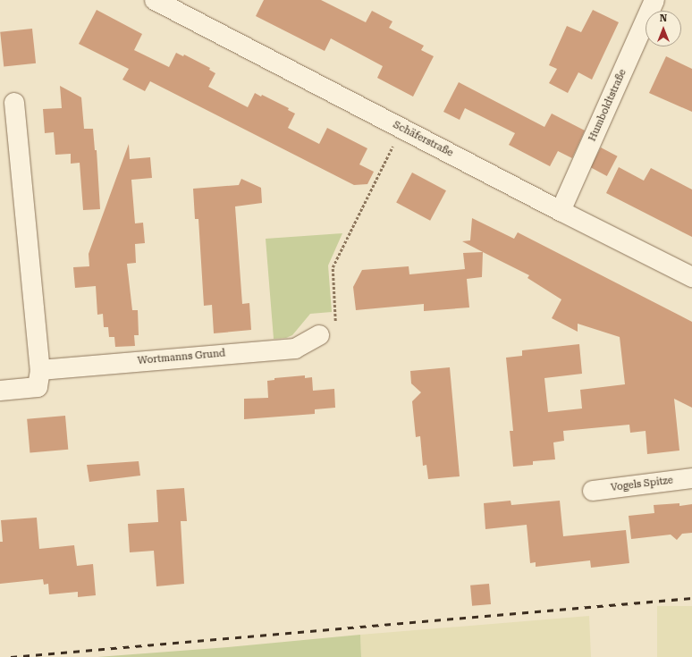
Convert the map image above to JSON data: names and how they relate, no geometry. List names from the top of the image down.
{
  "streets": {
    "street": [
      "Humboldtstraße",
      "Schäferstraße",
      "Wortmanns Grund",
      "Vogels Spitze"
    ]
  },
  "crossings": [
    ["Humboldtstraße", "Schäferstraße"]
  ],
  "north": "top"
}
